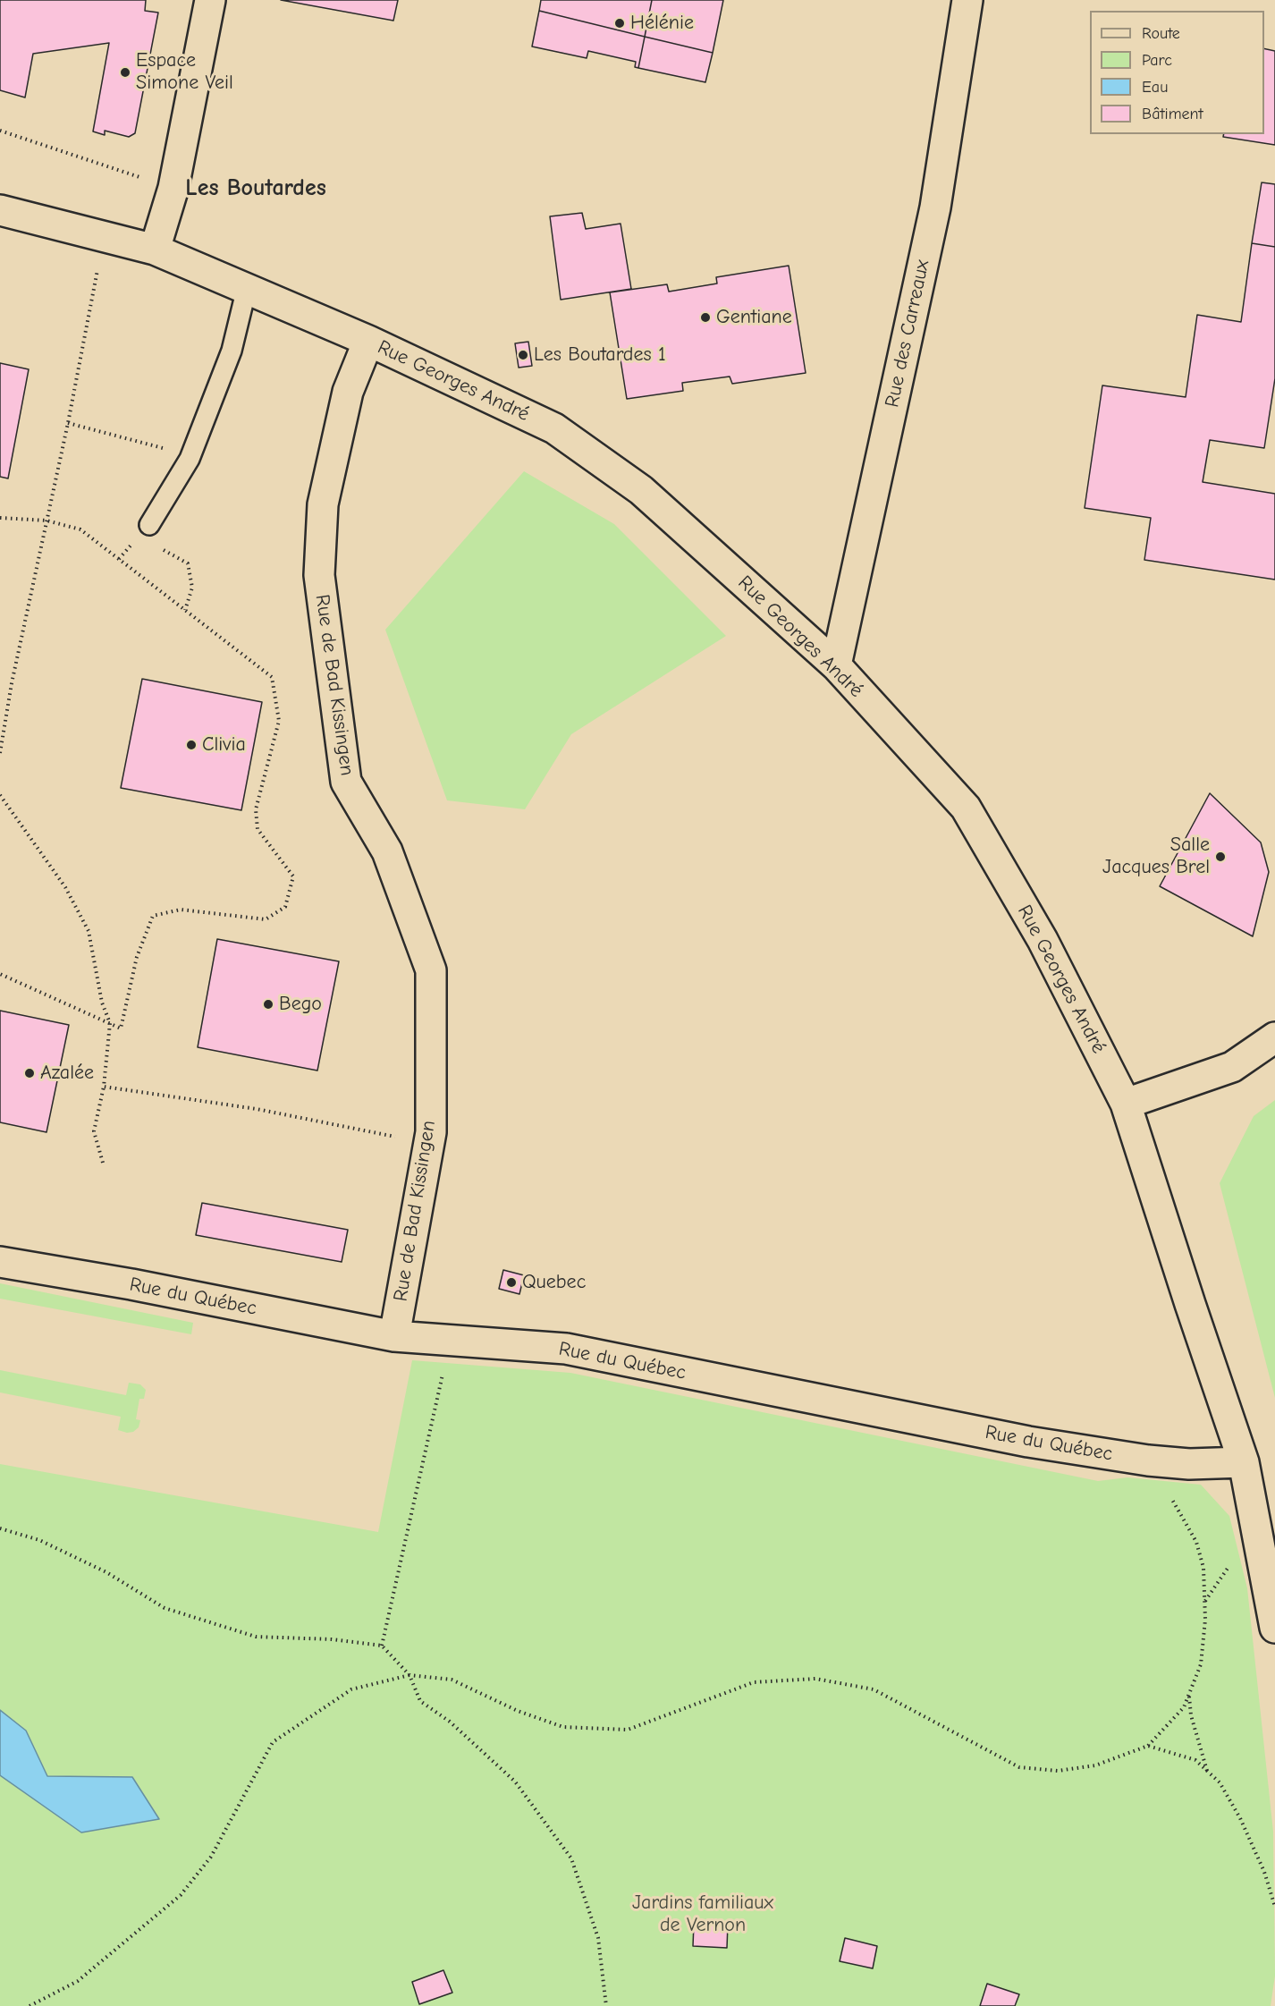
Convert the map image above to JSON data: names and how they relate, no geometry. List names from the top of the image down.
{
  "streets": {
    "street": [
      "Rue des Carreaux",
      "Rue Georges André",
      "Rue de Bad Kissingen",
      "Rue du Québec"
    ]
  },
  "crossings": [
    ["Rue des Carreaux", "Rue Georges André"],
    ["Rue Georges André", "Rue de Bad Kissingen"],
    ["Rue Georges André", "Rue du Québec"],
    ["Rue de Bad Kissingen", "Rue du Québec"]
  ],
  "districts": ["Les Boutardes"],
  "parks": ["Jardins familiaux de Vernon"],
  "places": [
    "Hélénie",
    "Espace Simone Veil",
    "Gentiane",
    "Les Boutardes 1",
    "Clivia",
    "Salle Jacques Brel",
    "Bego",
    "Azalée",
    "Quebec"
  ],
  "legend": [
    "Route",
    "Parc",
    "Eau",
    "Bâtiment"
  ]
}
